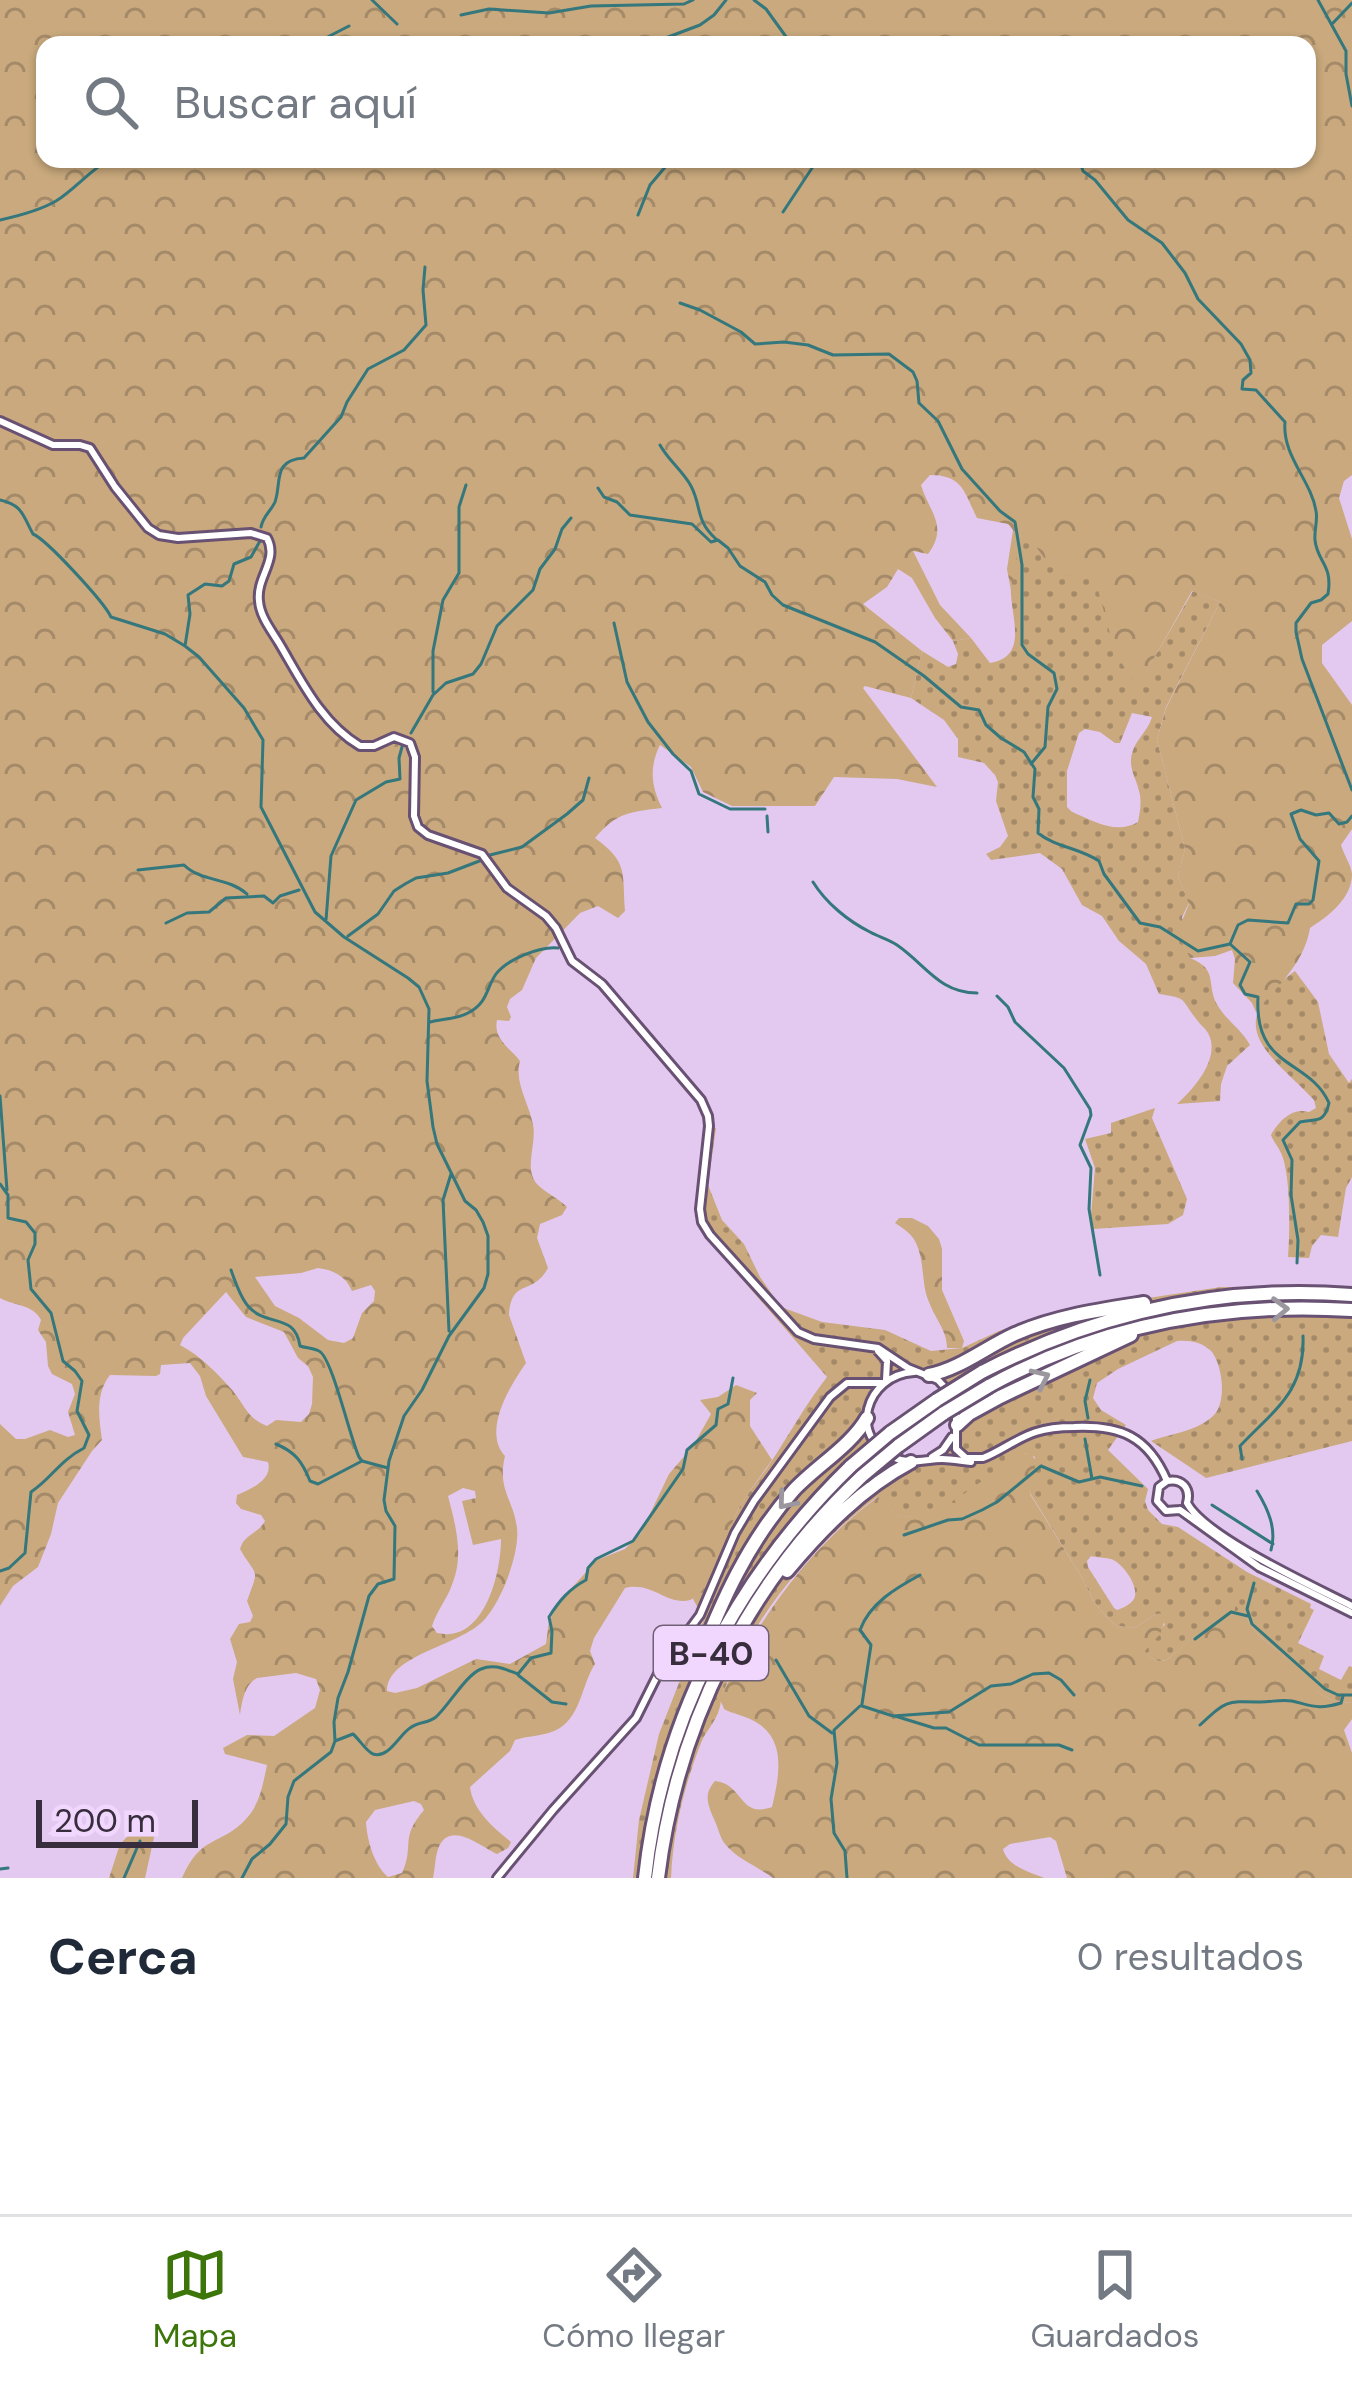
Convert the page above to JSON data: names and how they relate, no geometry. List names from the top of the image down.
{
  "streets": {
    "highway": ["B-40"]
  },
  "scale_bar": "200 m",
  "page": {
    "search": "Buscar aquí",
    "scale": "200 m",
    "heading": ["Cerca", "0 resultados"],
    "nav": ["Mapa", "Cómo llegar", "Guardados"]
  }
}
